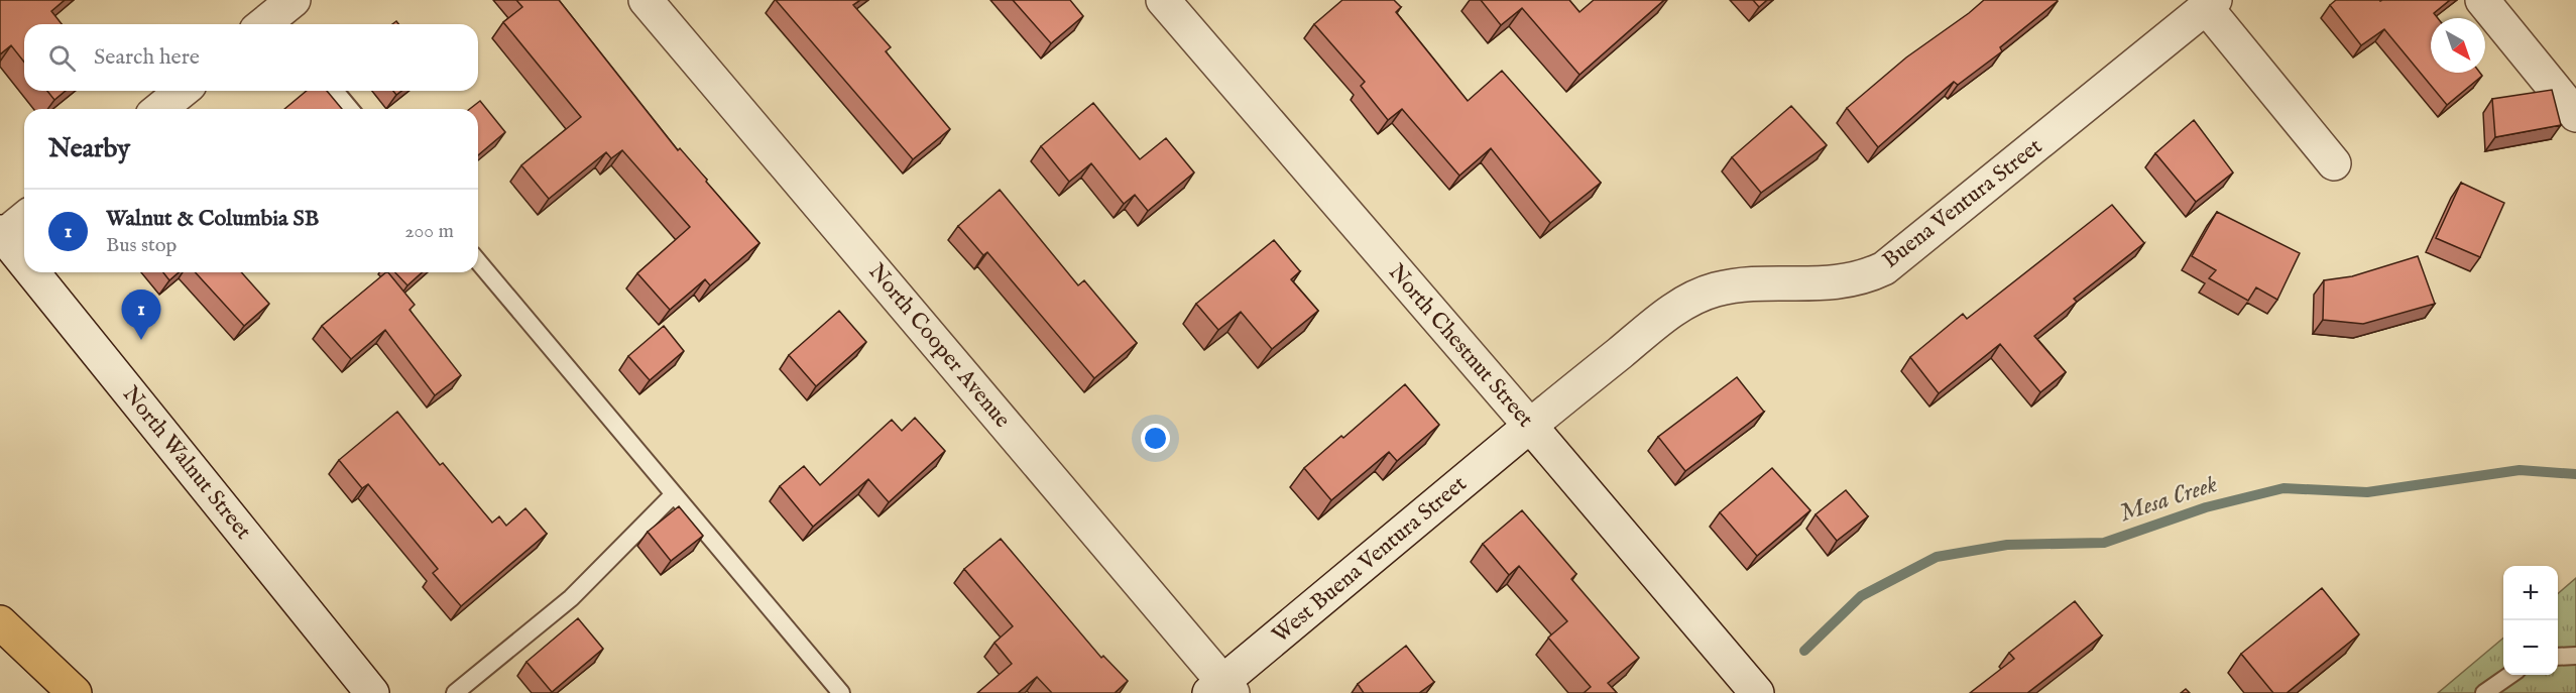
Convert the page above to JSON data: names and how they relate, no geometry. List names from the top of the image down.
{
  "streets": {
    "street": [
      "Buena Ventura Street",
      "North Cooper Avenue",
      "North Chestnut Street",
      "North Walnut Street",
      "West Buena Ventura Street"
    ]
  },
  "crossings": [
    ["Buena Ventura Street", "North Chestnut Street"],
    ["Buena Ventura Street", "West Buena Ventura Street"],
    ["North Cooper Avenue", "West Buena Ventura Street"],
    ["North Chestnut Street", "West Buena Ventura Street"]
  ],
  "water": ["Mesa Creek"],
  "north": "bottom right",
  "page": {
    "search": "Search here",
    "heading": "Nearby",
    "list": [
      {
        "mark": "1",
        "name": "Walnut & Columbia SB",
        "note": "Bus stop",
        "value": "200 m"
      }
    ],
    "pins": "1",
    "map_buttons": ["+", "−"]
  }
}
